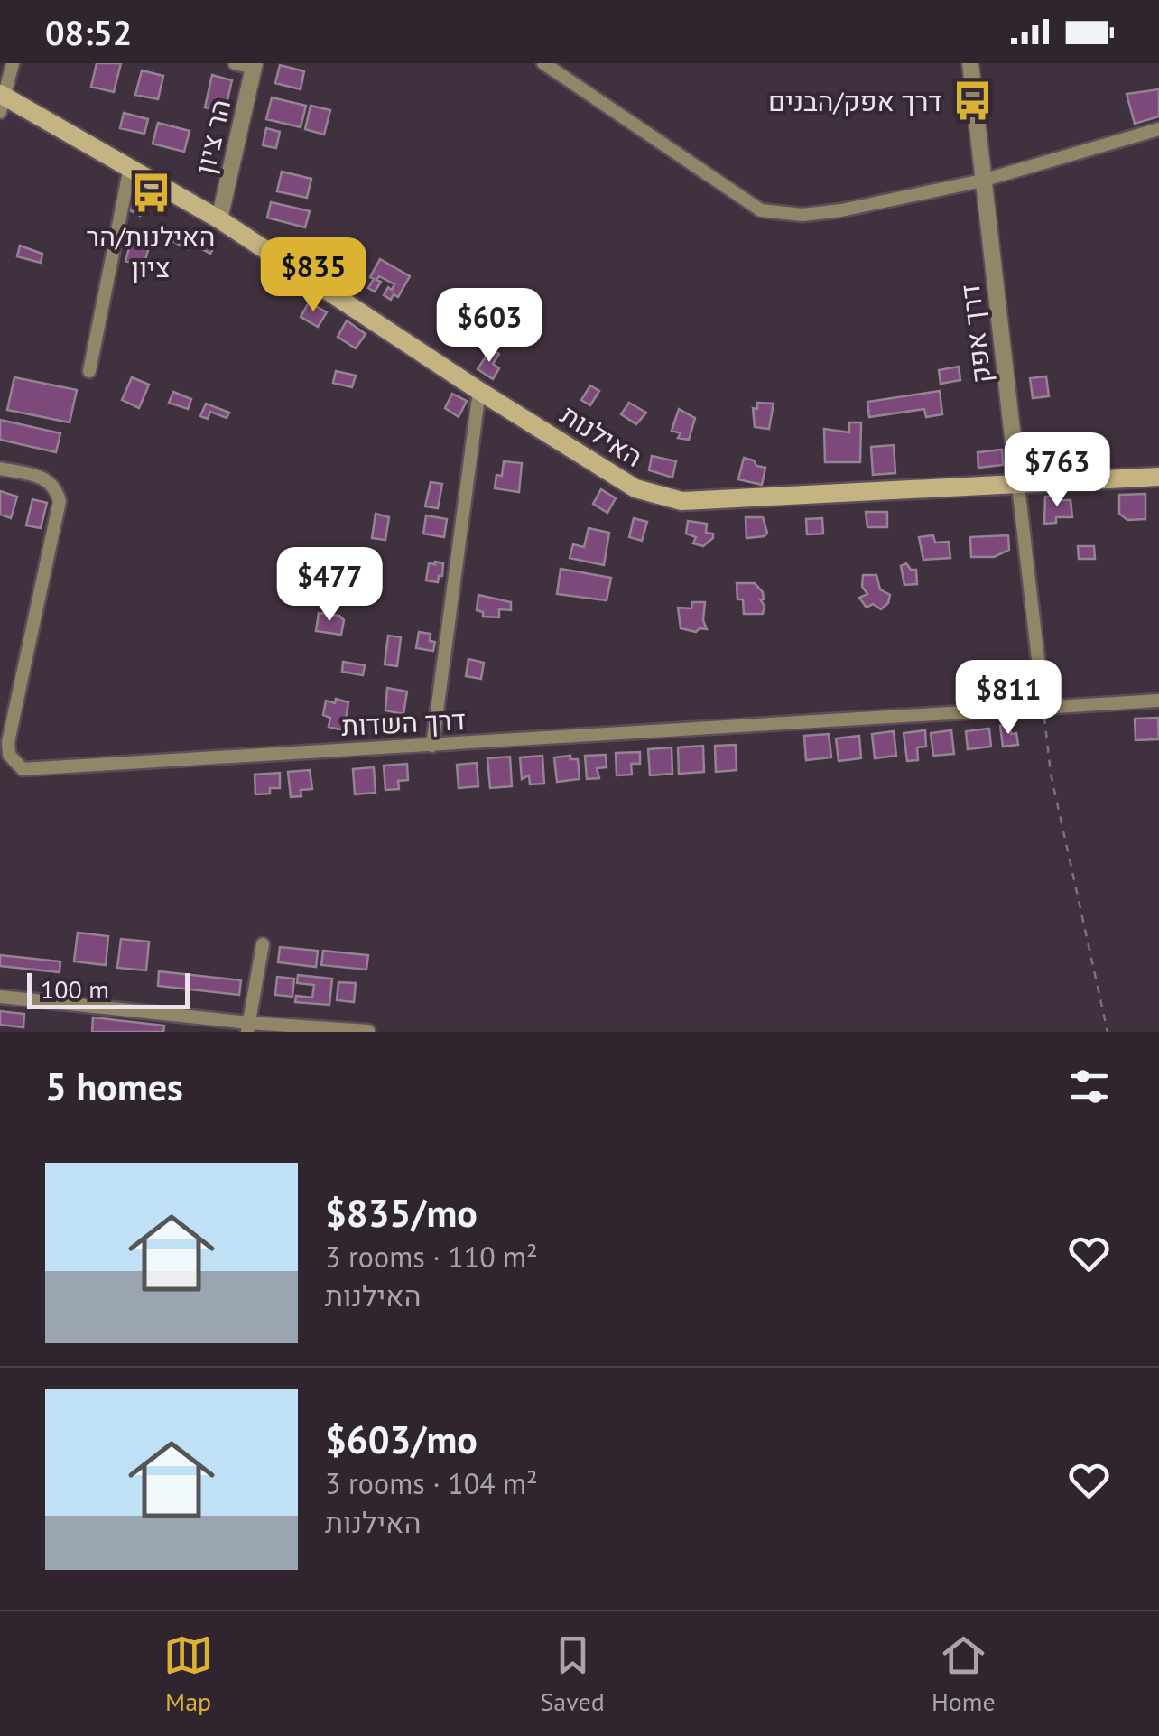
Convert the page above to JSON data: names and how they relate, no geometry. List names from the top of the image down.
{
  "streets": {
    "main road": ["האילנות"],
    "street": ["הר ציון", "דרך אפק", "דרך השדות"]
  },
  "crossings": [
    ["הר ציון", "האילנות"],
    ["דרך אפק", "האילנות"],
    ["דרך אפק", "דרך השדות"]
  ],
  "places": {
    "bus stop": ["דרך אפק/הבנים", "האילנות/הר ציון"]
  },
  "scale_bar": "100 m",
  "page": {
    "status": "08:52",
    "price": [
      "$835",
      "$603",
      "$763",
      "$477",
      "$811"
    ],
    "scale": "100 m",
    "heading": "5 homes",
    "list": [
      {
        "name": "$835/mo",
        "note": "3 rooms · 110 m² · האילנות"
      },
      {
        "name": "$603/mo",
        "note": "3 rooms · 104 m² · האילנות"
      }
    ],
    "tabs": ["Map", "Saved", "Home"]
  }
}
